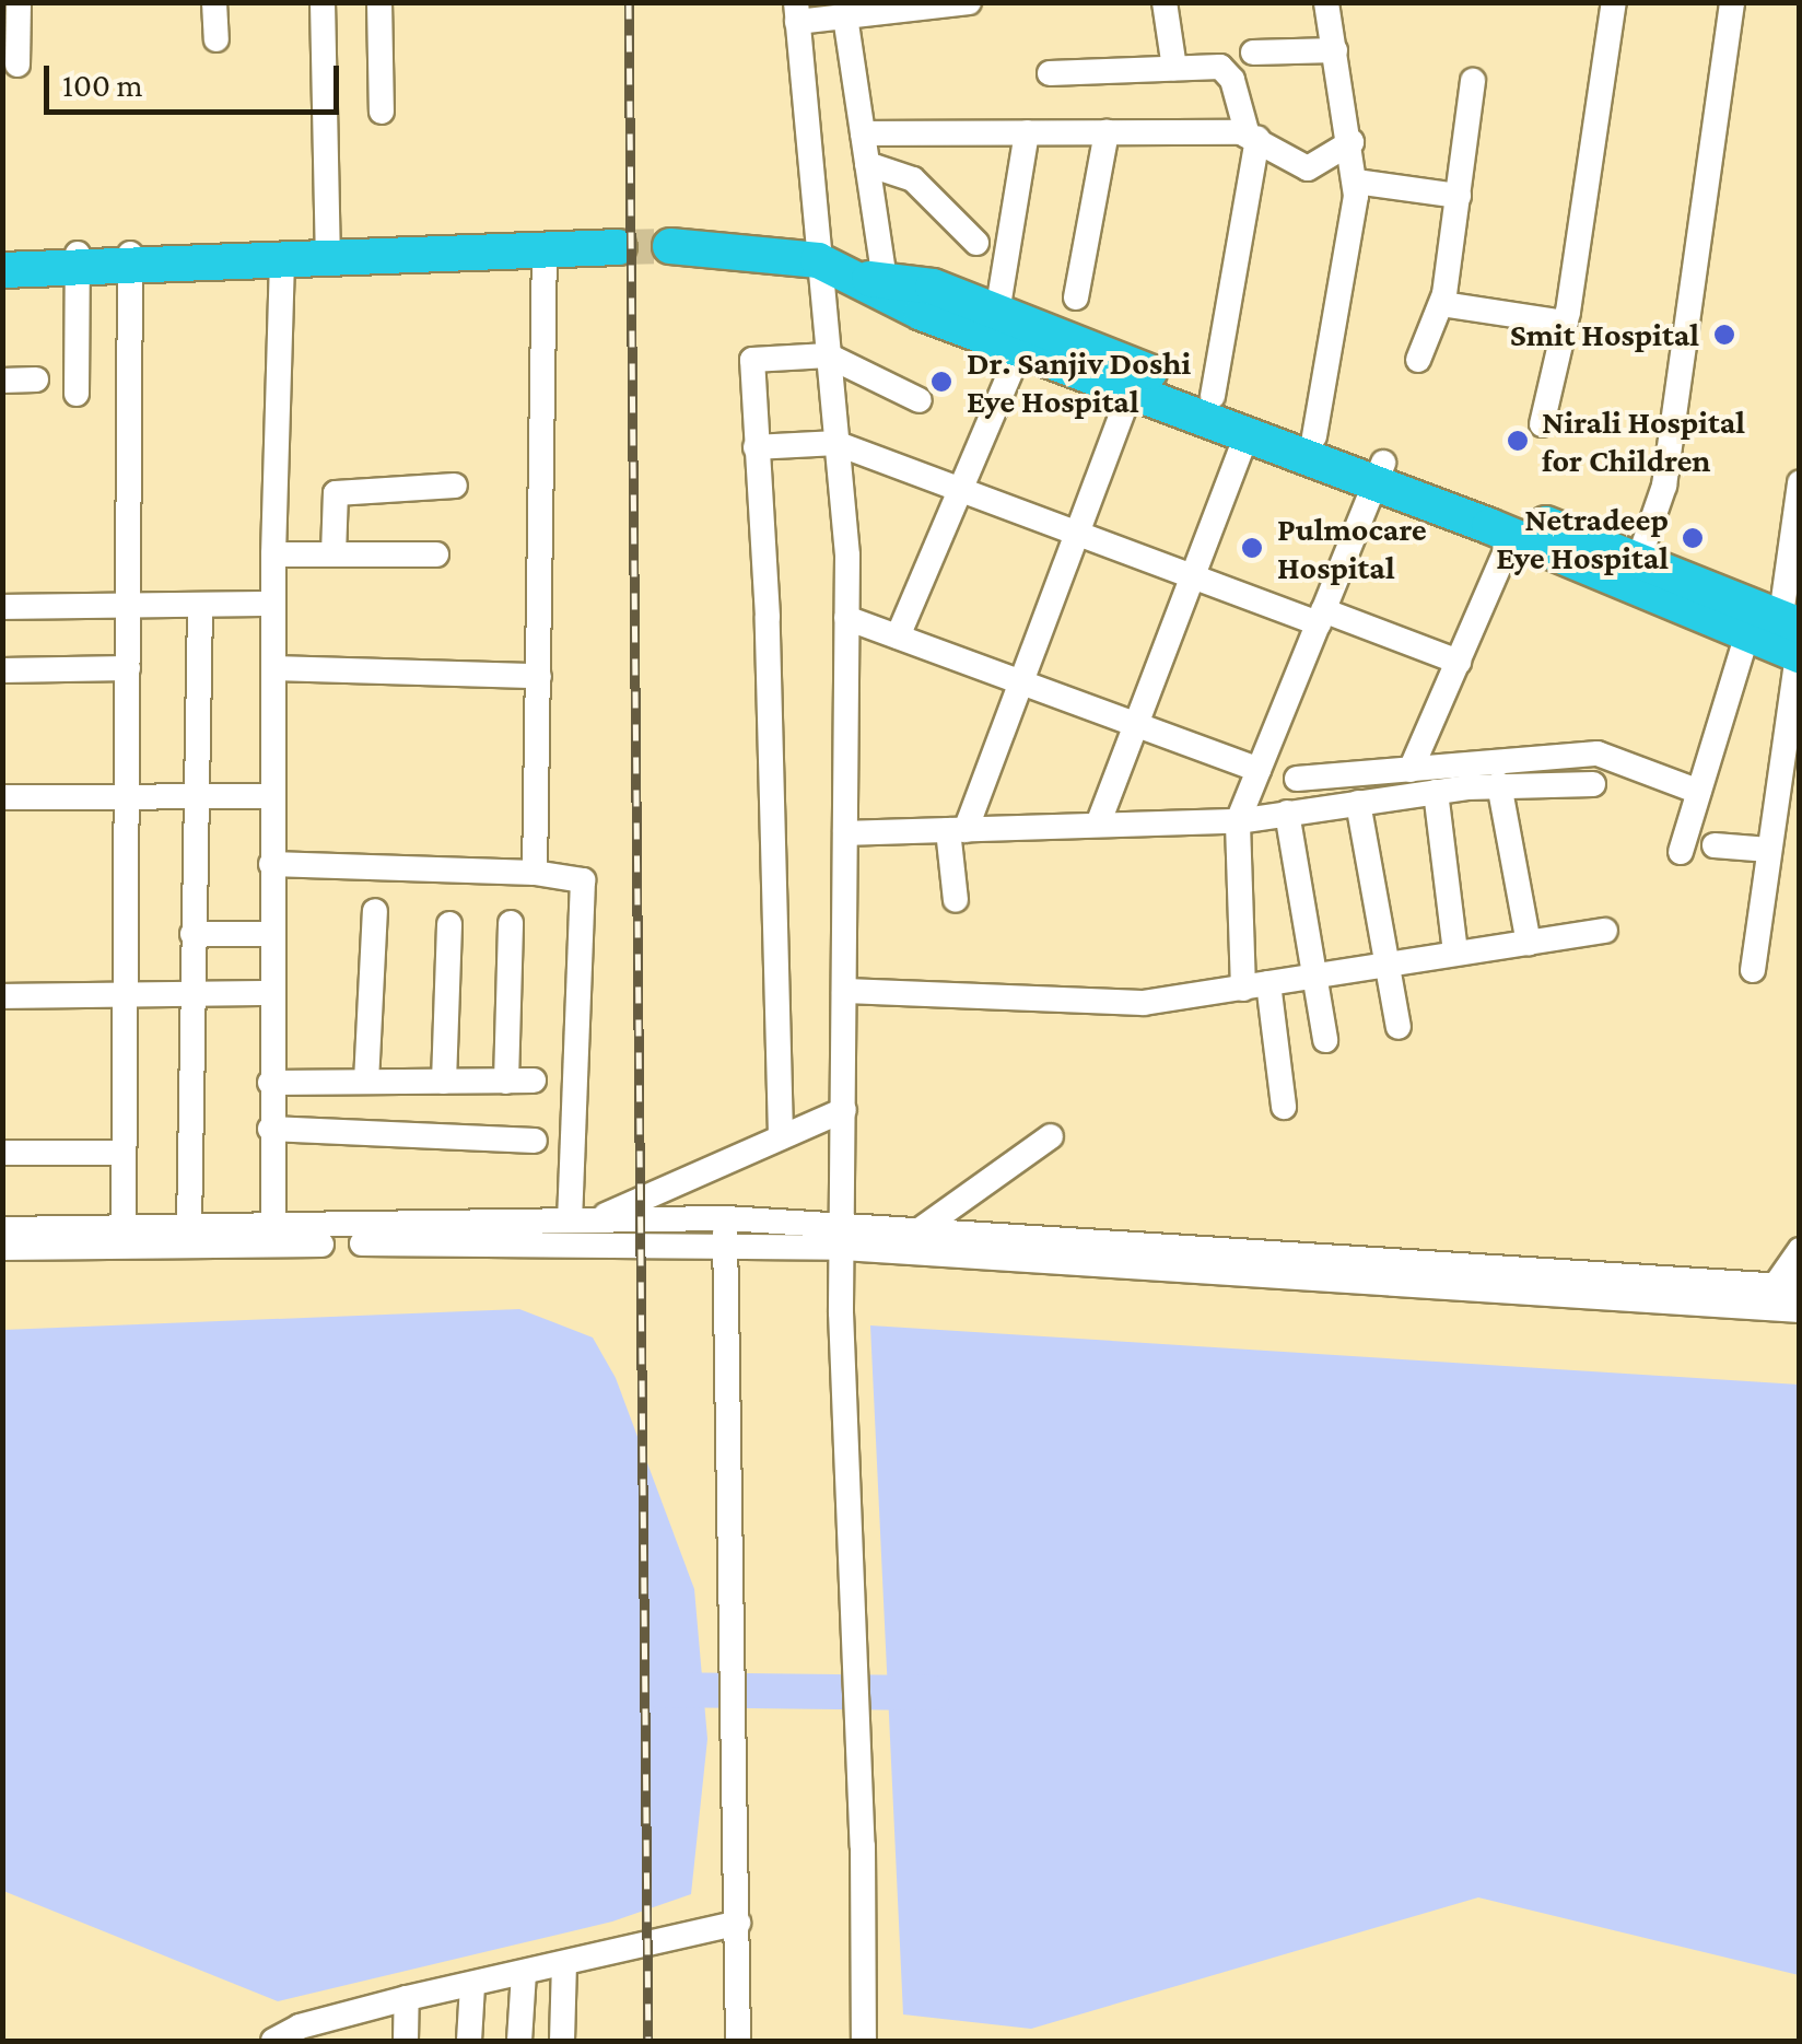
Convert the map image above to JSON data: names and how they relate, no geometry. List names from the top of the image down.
{
  "places": [
    "Smit Hospital",
    "Dr. Sanjiv Doshi Eye Hospital",
    "Nirali Hospital for Children",
    "Netradeep Eye Hospital",
    "Pulmocare Hospital"
  ],
  "scale_bar": "100 m"
}
